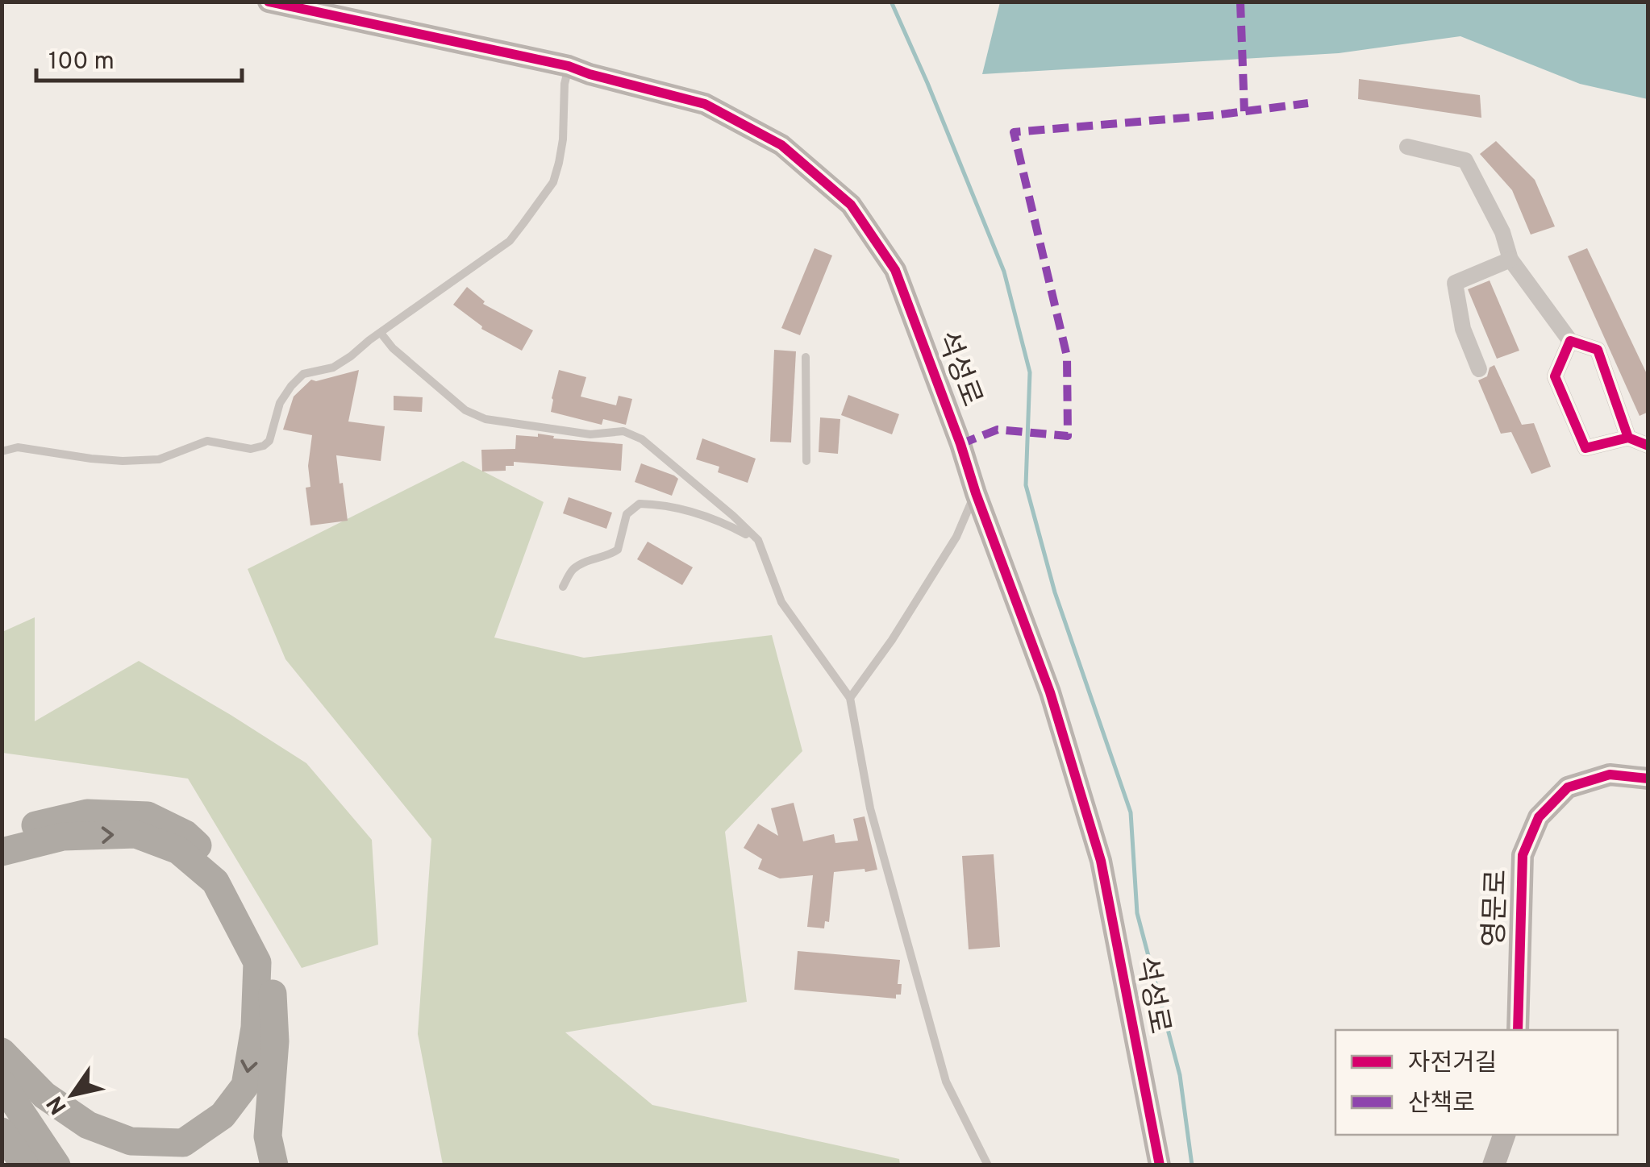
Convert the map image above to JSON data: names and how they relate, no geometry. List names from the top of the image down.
{
  "streets": {
    "street": ["석성로", "영문로"]
  },
  "legend": ["자전거길", "산책로"],
  "scale_bar": "100 m",
  "north": "bottom left"
}
